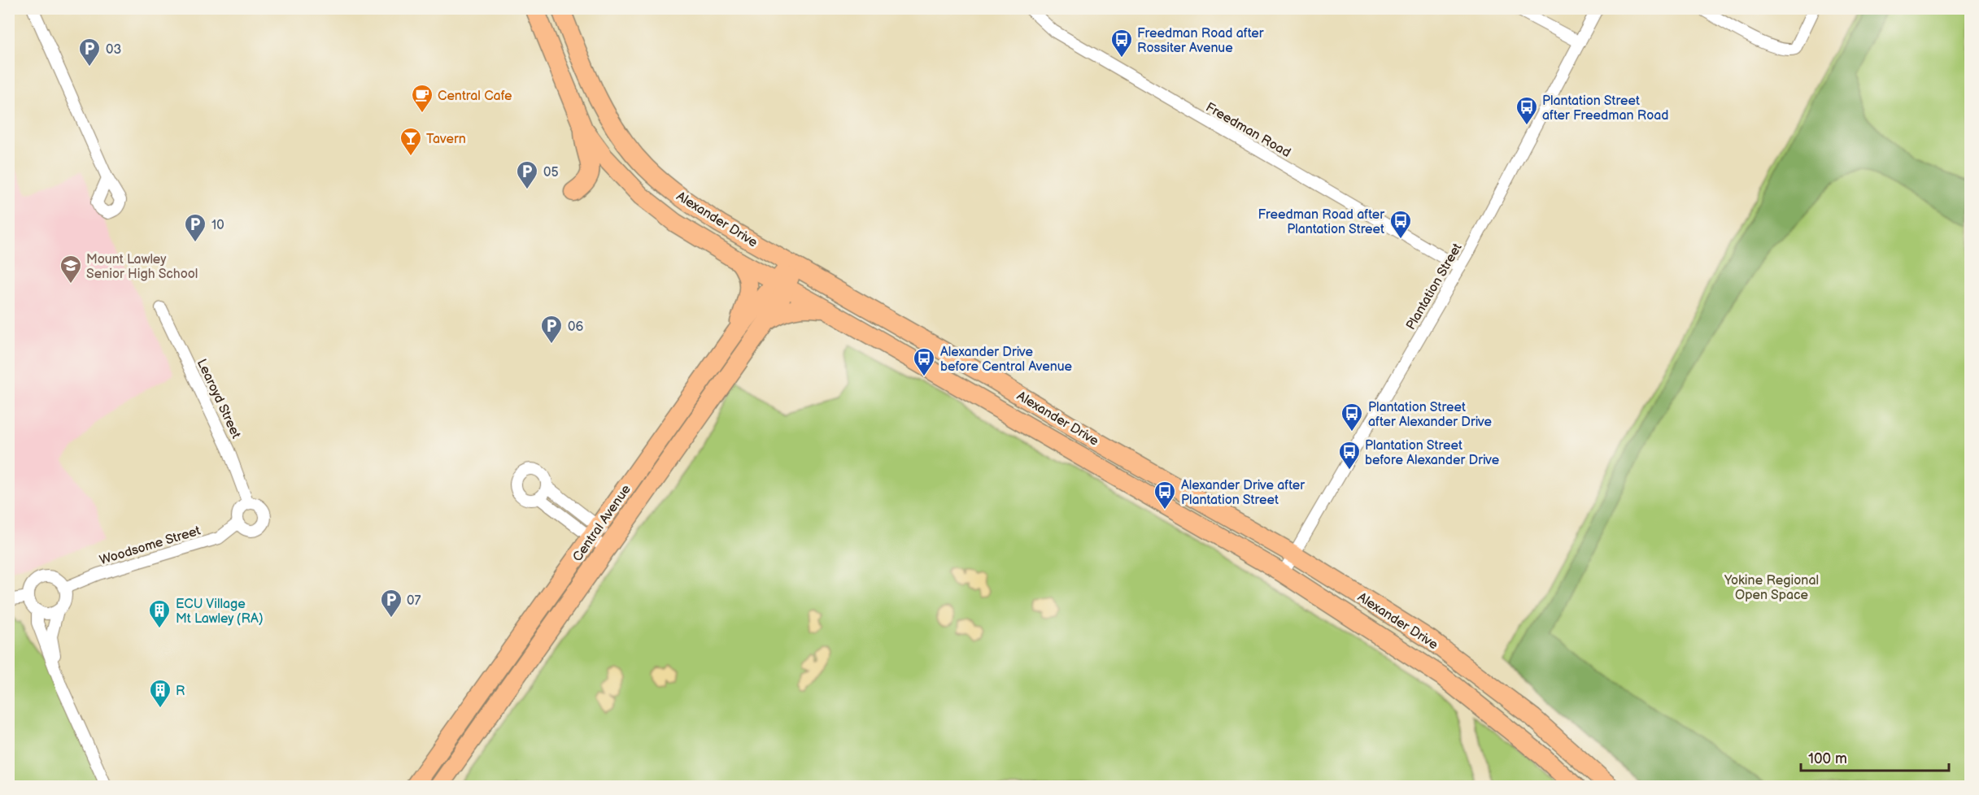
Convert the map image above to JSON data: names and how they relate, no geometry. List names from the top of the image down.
{
  "streets": {
    "main road": ["Alexander Drive", "Central Avenue"],
    "street": [
      "Freedman Road",
      "Plantation Street",
      "Learoyd Street",
      "Woodsome Street"
    ]
  },
  "crossings": [
    ["Freedman Road", "Plantation Street"],
    ["Alexander Drive", "Plantation Street"],
    ["Alexander Drive", "Central Avenue"],
    ["Learoyd Street", "Woodsome Street"]
  ],
  "parks": ["Yokine Regional Open Space"],
  "places": {
    "bus stop": [
      "Freedman Road after Rossiter Avenue",
      "Plantation Street after Freedman Road",
      "Freedman Road after Plantation Street",
      "Alexander Drive before Central Avenue",
      "Plantation Street after Alexander Drive",
      "Plantation Street before Alexander Drive",
      "Alexander Drive after Plantation Street"
    ],
    "parking": [
      "03",
      "05",
      "10",
      "06",
      "07"
    ],
    "cafe": ["Central Cafe"],
    "bar": ["Tavern"],
    "school or university": ["Mount Lawley Senior High School"],
    "building": ["ECU Village Mt Lawley (RA)", "R"]
  },
  "scale_bar": "100 m"
}
